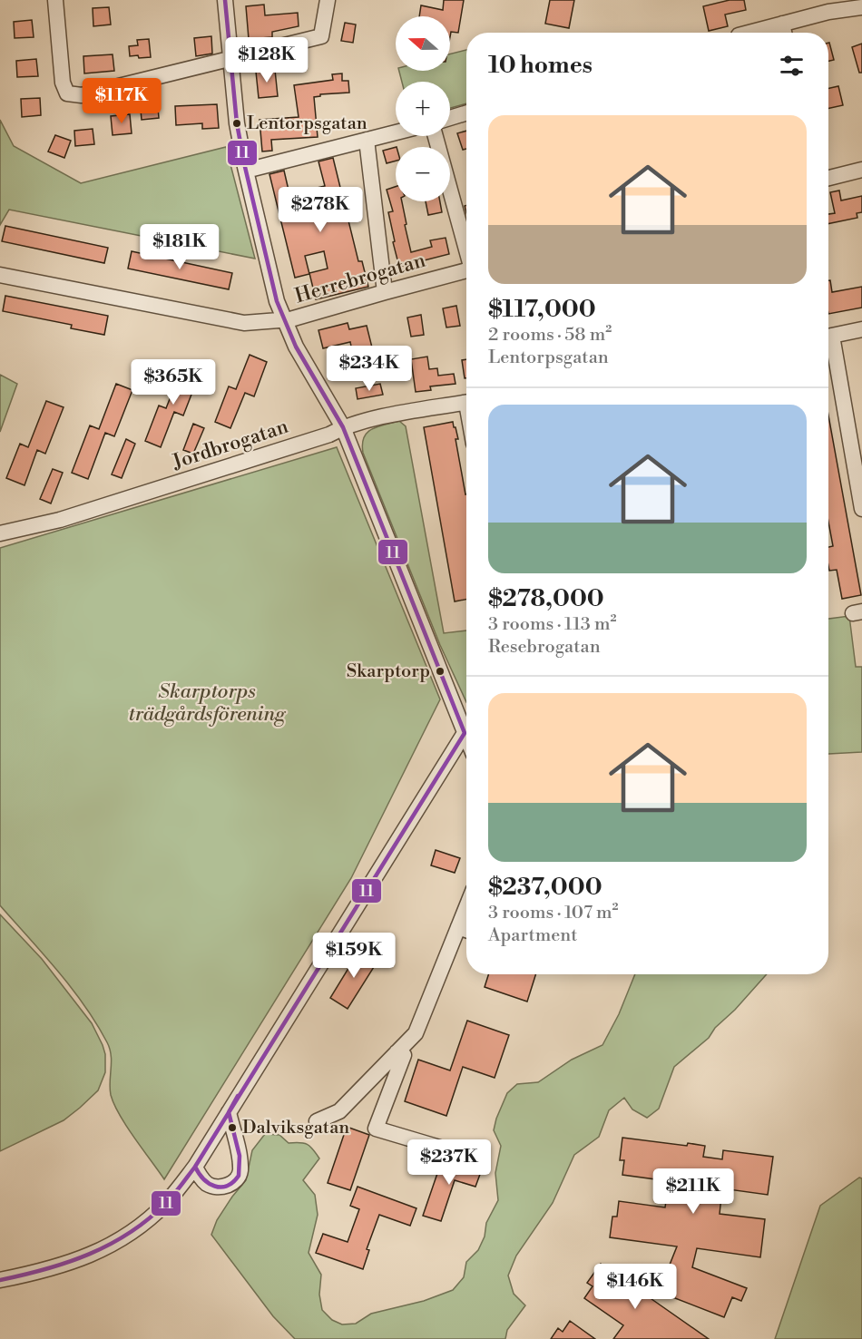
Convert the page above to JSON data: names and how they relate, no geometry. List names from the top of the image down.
{
  "streets": {
    "street": ["Herrebrogatan", "Jordbrogatan"]
  },
  "parks": ["Skarptorps trädgårdsförening"],
  "places": ["Lentorpsgatan", "Skarptorp", "Dalviksgatan"],
  "lines": ["transit line 11"],
  "north": "left",
  "page": {
    "map_buttons": ["+", "−"],
    "heading": "10 homes",
    "price": [
      "$128K",
      "$117K",
      "$278K",
      "$181K",
      "$234K",
      "$365K",
      "$159K",
      "$237K",
      "$211K",
      "$146K"
    ],
    "list": [
      {
        "name": "$117,000",
        "note": "2 rooms · 58 m² · Lentorpsgatan"
      },
      {
        "name": "$278,000",
        "note": "3 rooms · 113 m² · Resebrogatan"
      },
      {
        "name": "$237,000",
        "note": "3 rooms · 107 m² · Apartment"
      }
    ]
  }
}
